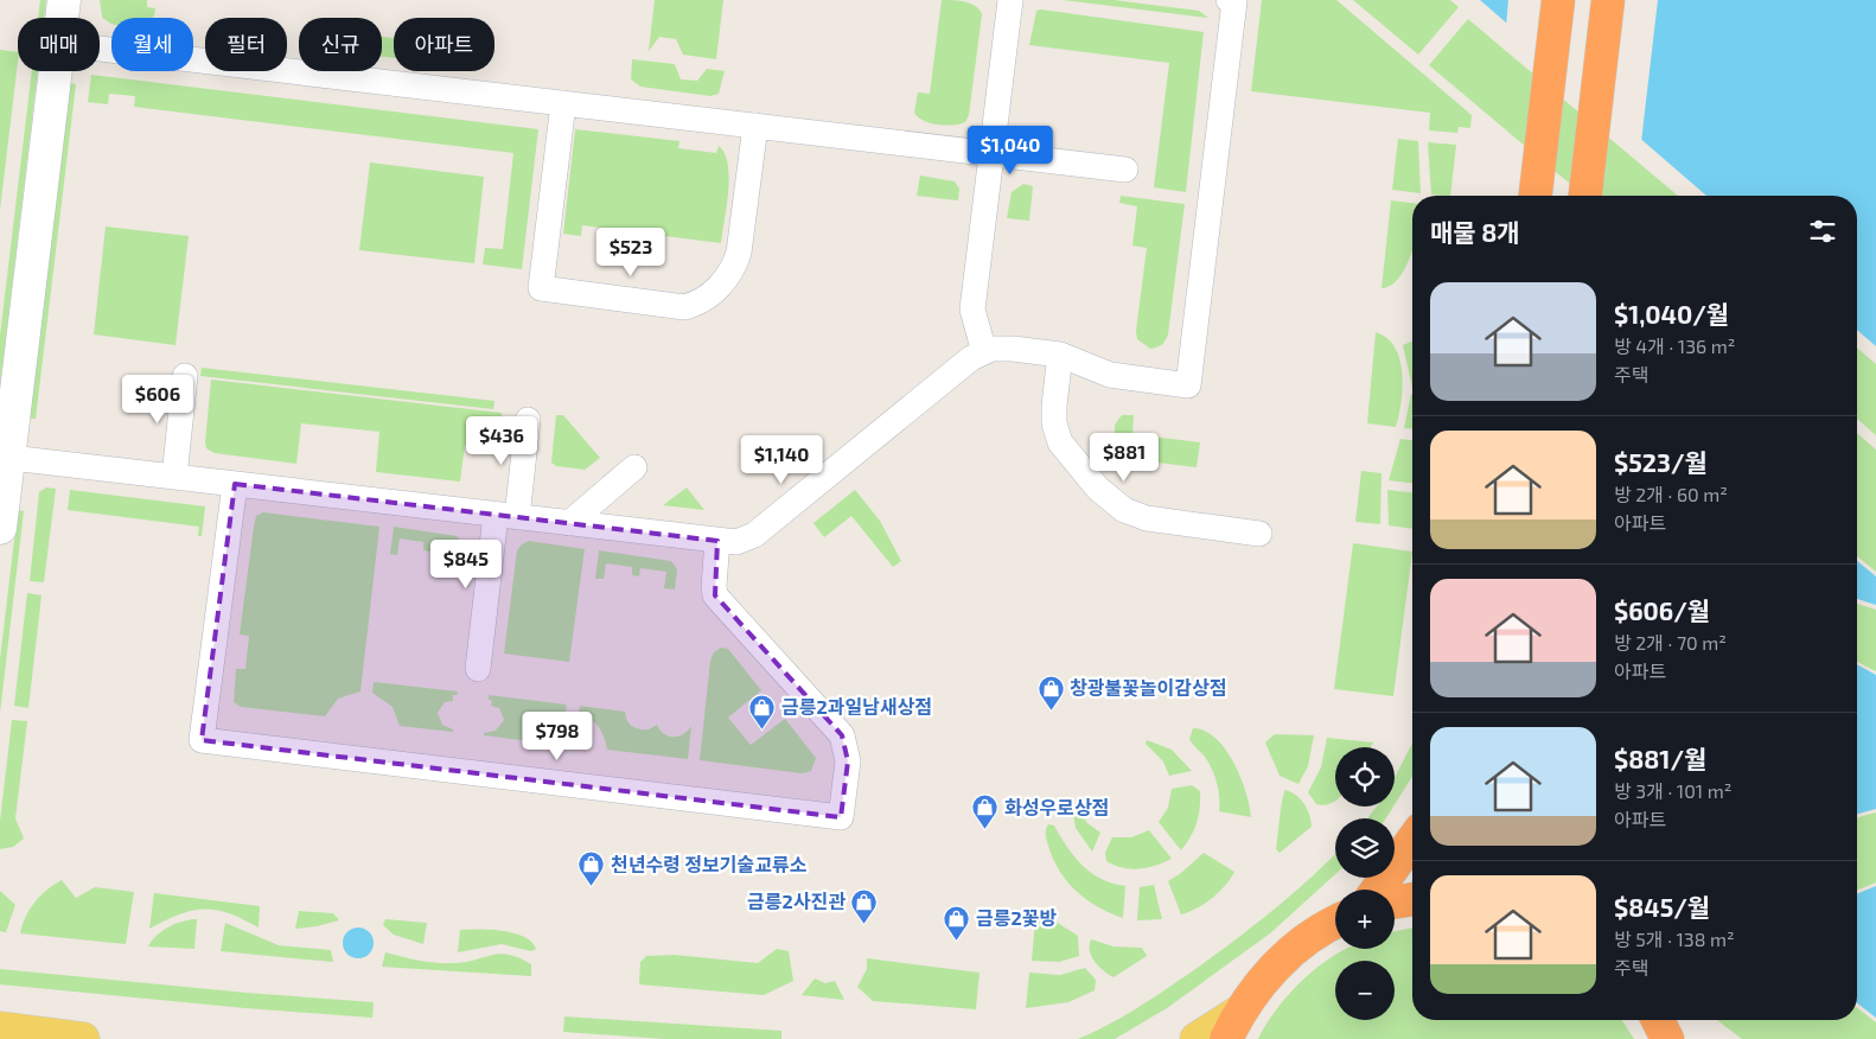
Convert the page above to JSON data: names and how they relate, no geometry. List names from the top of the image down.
{
  "places": {
    "shop": [
      "창광불꽃놀이감상점",
      "금릉2과일남새상점",
      "화성우로상점",
      "천년수령 정보기술교류소",
      "금릉2사진관",
      "금릉2꽃방"
    ]
  },
  "page": {
    "chip": [
      "매매",
      "월세",
      "필터",
      "신규",
      "아파트"
    ],
    "price": [
      "$1,040",
      "$523",
      "$606",
      "$436",
      "$881",
      "$1,140",
      "$845",
      "$798"
    ],
    "heading": "매물 8개",
    "list": [
      {
        "name": "$1,040/월",
        "note": "방 4개 · 136 m² · 주택"
      },
      {
        "name": "$523/월",
        "note": "방 2개 · 60 m² · 아파트"
      },
      {
        "name": "$606/월",
        "note": "방 2개 · 70 m² · 아파트"
      },
      {
        "name": "$881/월",
        "note": "방 3개 · 101 m² · 아파트"
      },
      {
        "name": "$845/월",
        "note": "방 5개 · 138 m² · 주택"
      }
    ],
    "map_buttons": ["+", "−"]
  }
}
